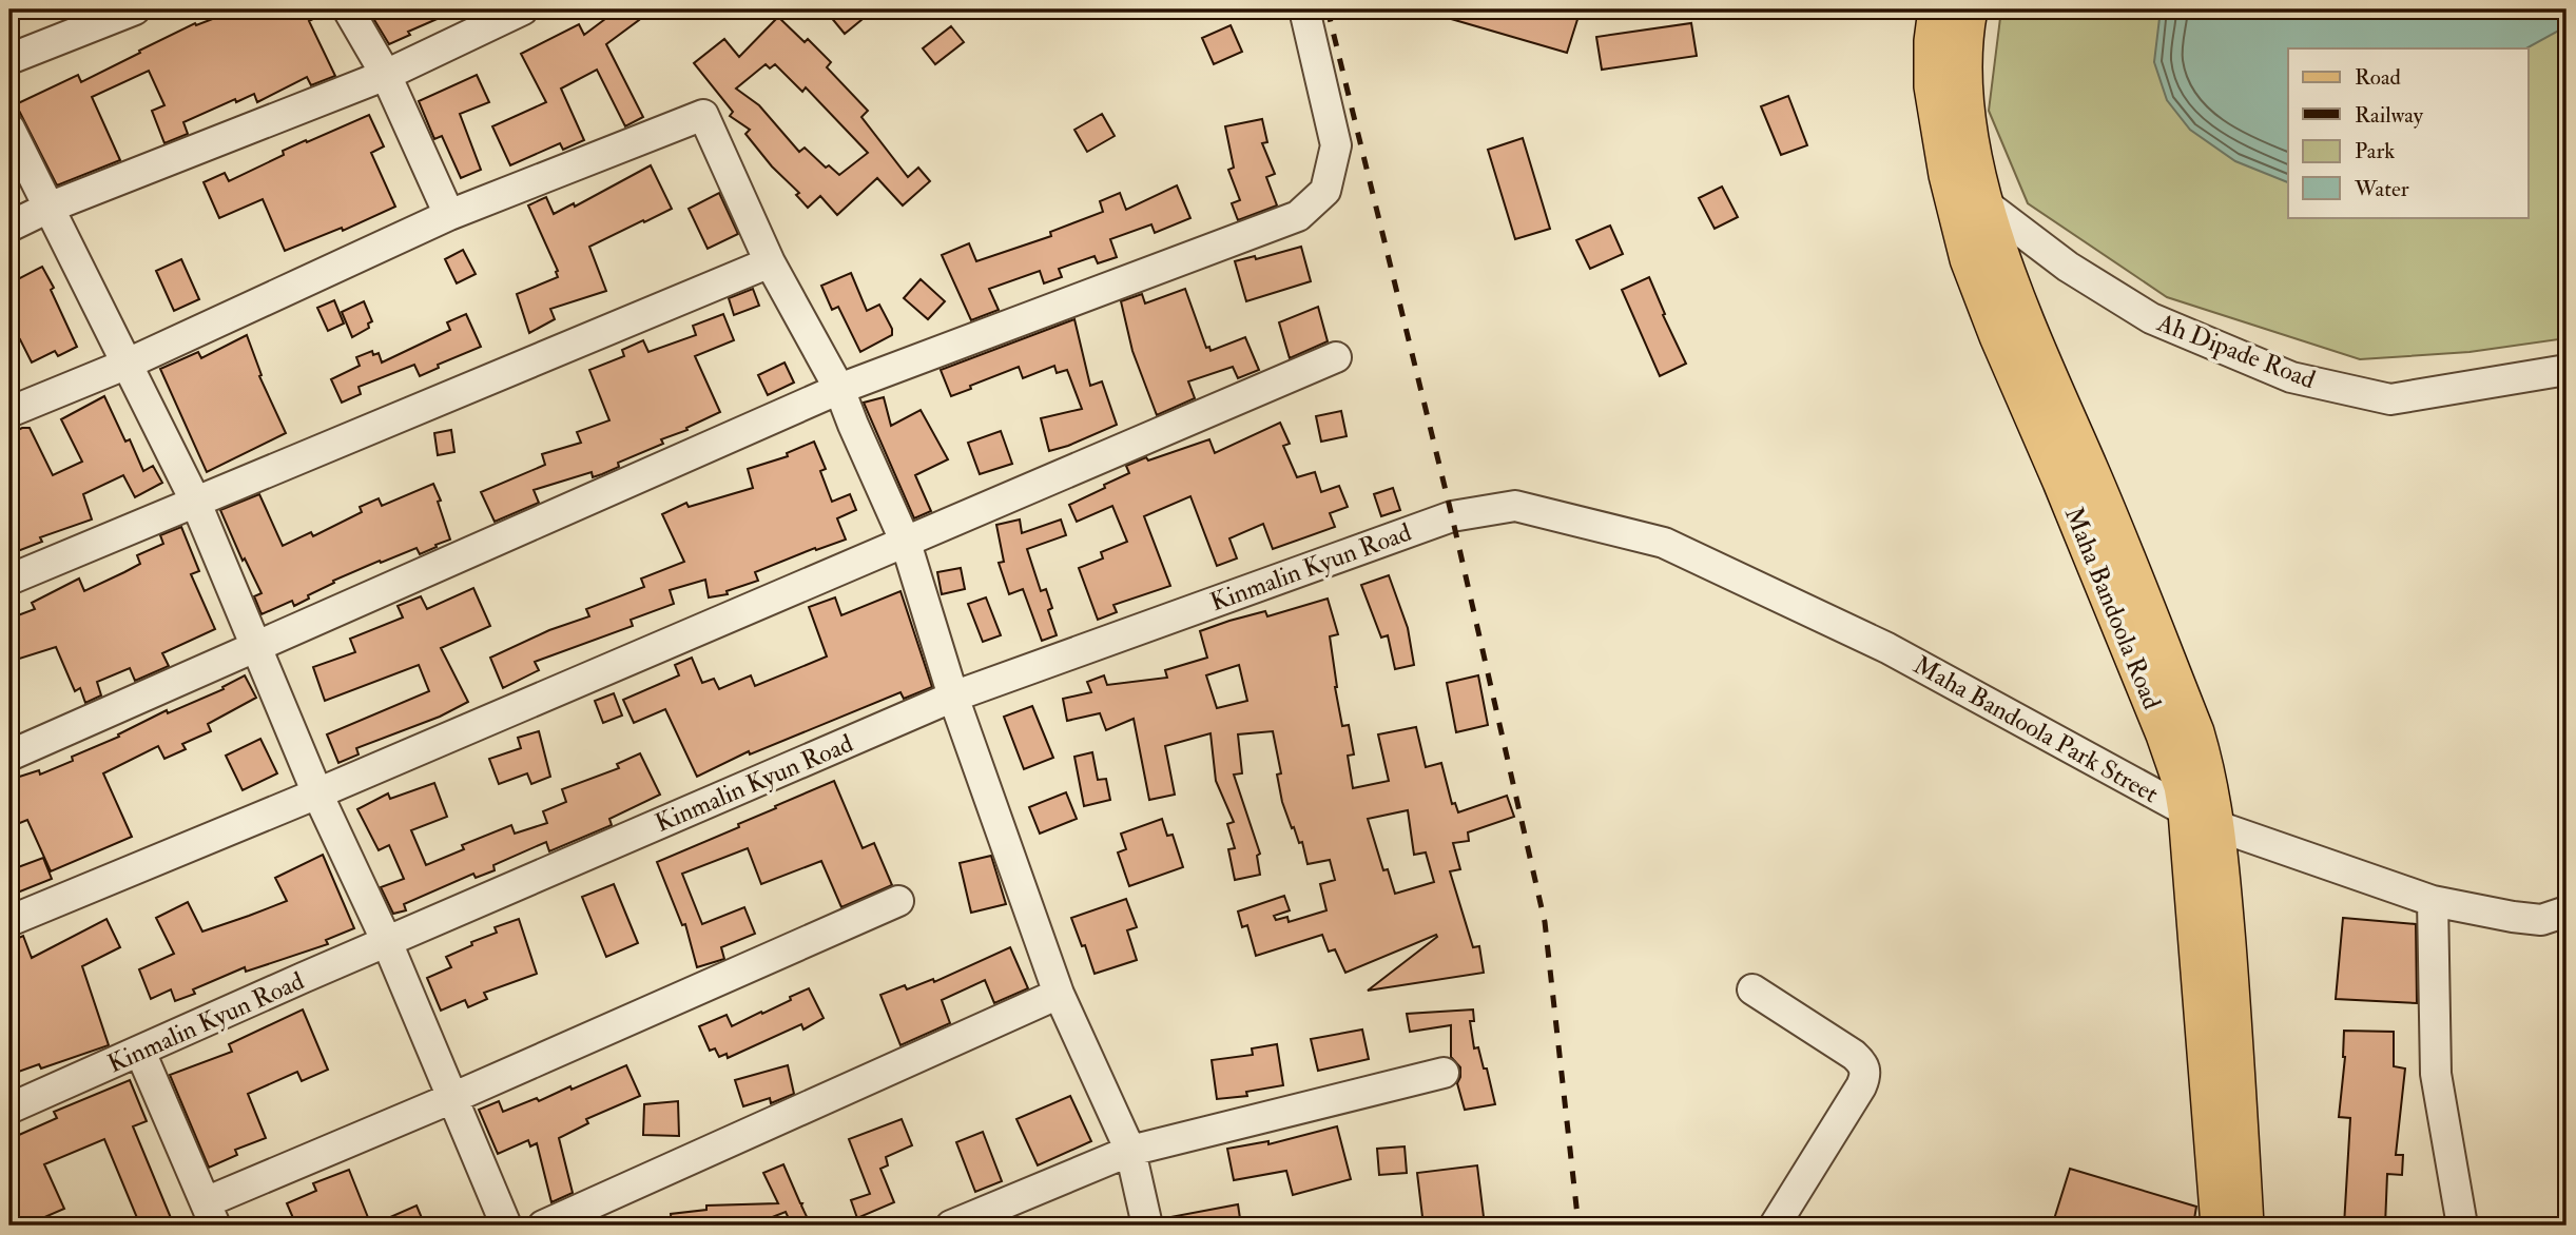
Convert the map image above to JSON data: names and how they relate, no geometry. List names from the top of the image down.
{
  "streets": {
    "main road": ["Maha Bandoola Road"],
    "street": ["Ah Dipade Road", "Kinmalin Kyun Road", "Maha Bandoola Park Street"]
  },
  "crossings": [
    ["Ah Dipade Road", "Maha Bandoola Road"],
    ["Kinmalin Kyun Road", "Maha Bandoola Park Street"],
    ["Maha Bandoola Road", "Maha Bandoola Park Street"]
  ],
  "legend": [
    "Road",
    "Railway",
    "Park",
    "Water"
  ]
}
